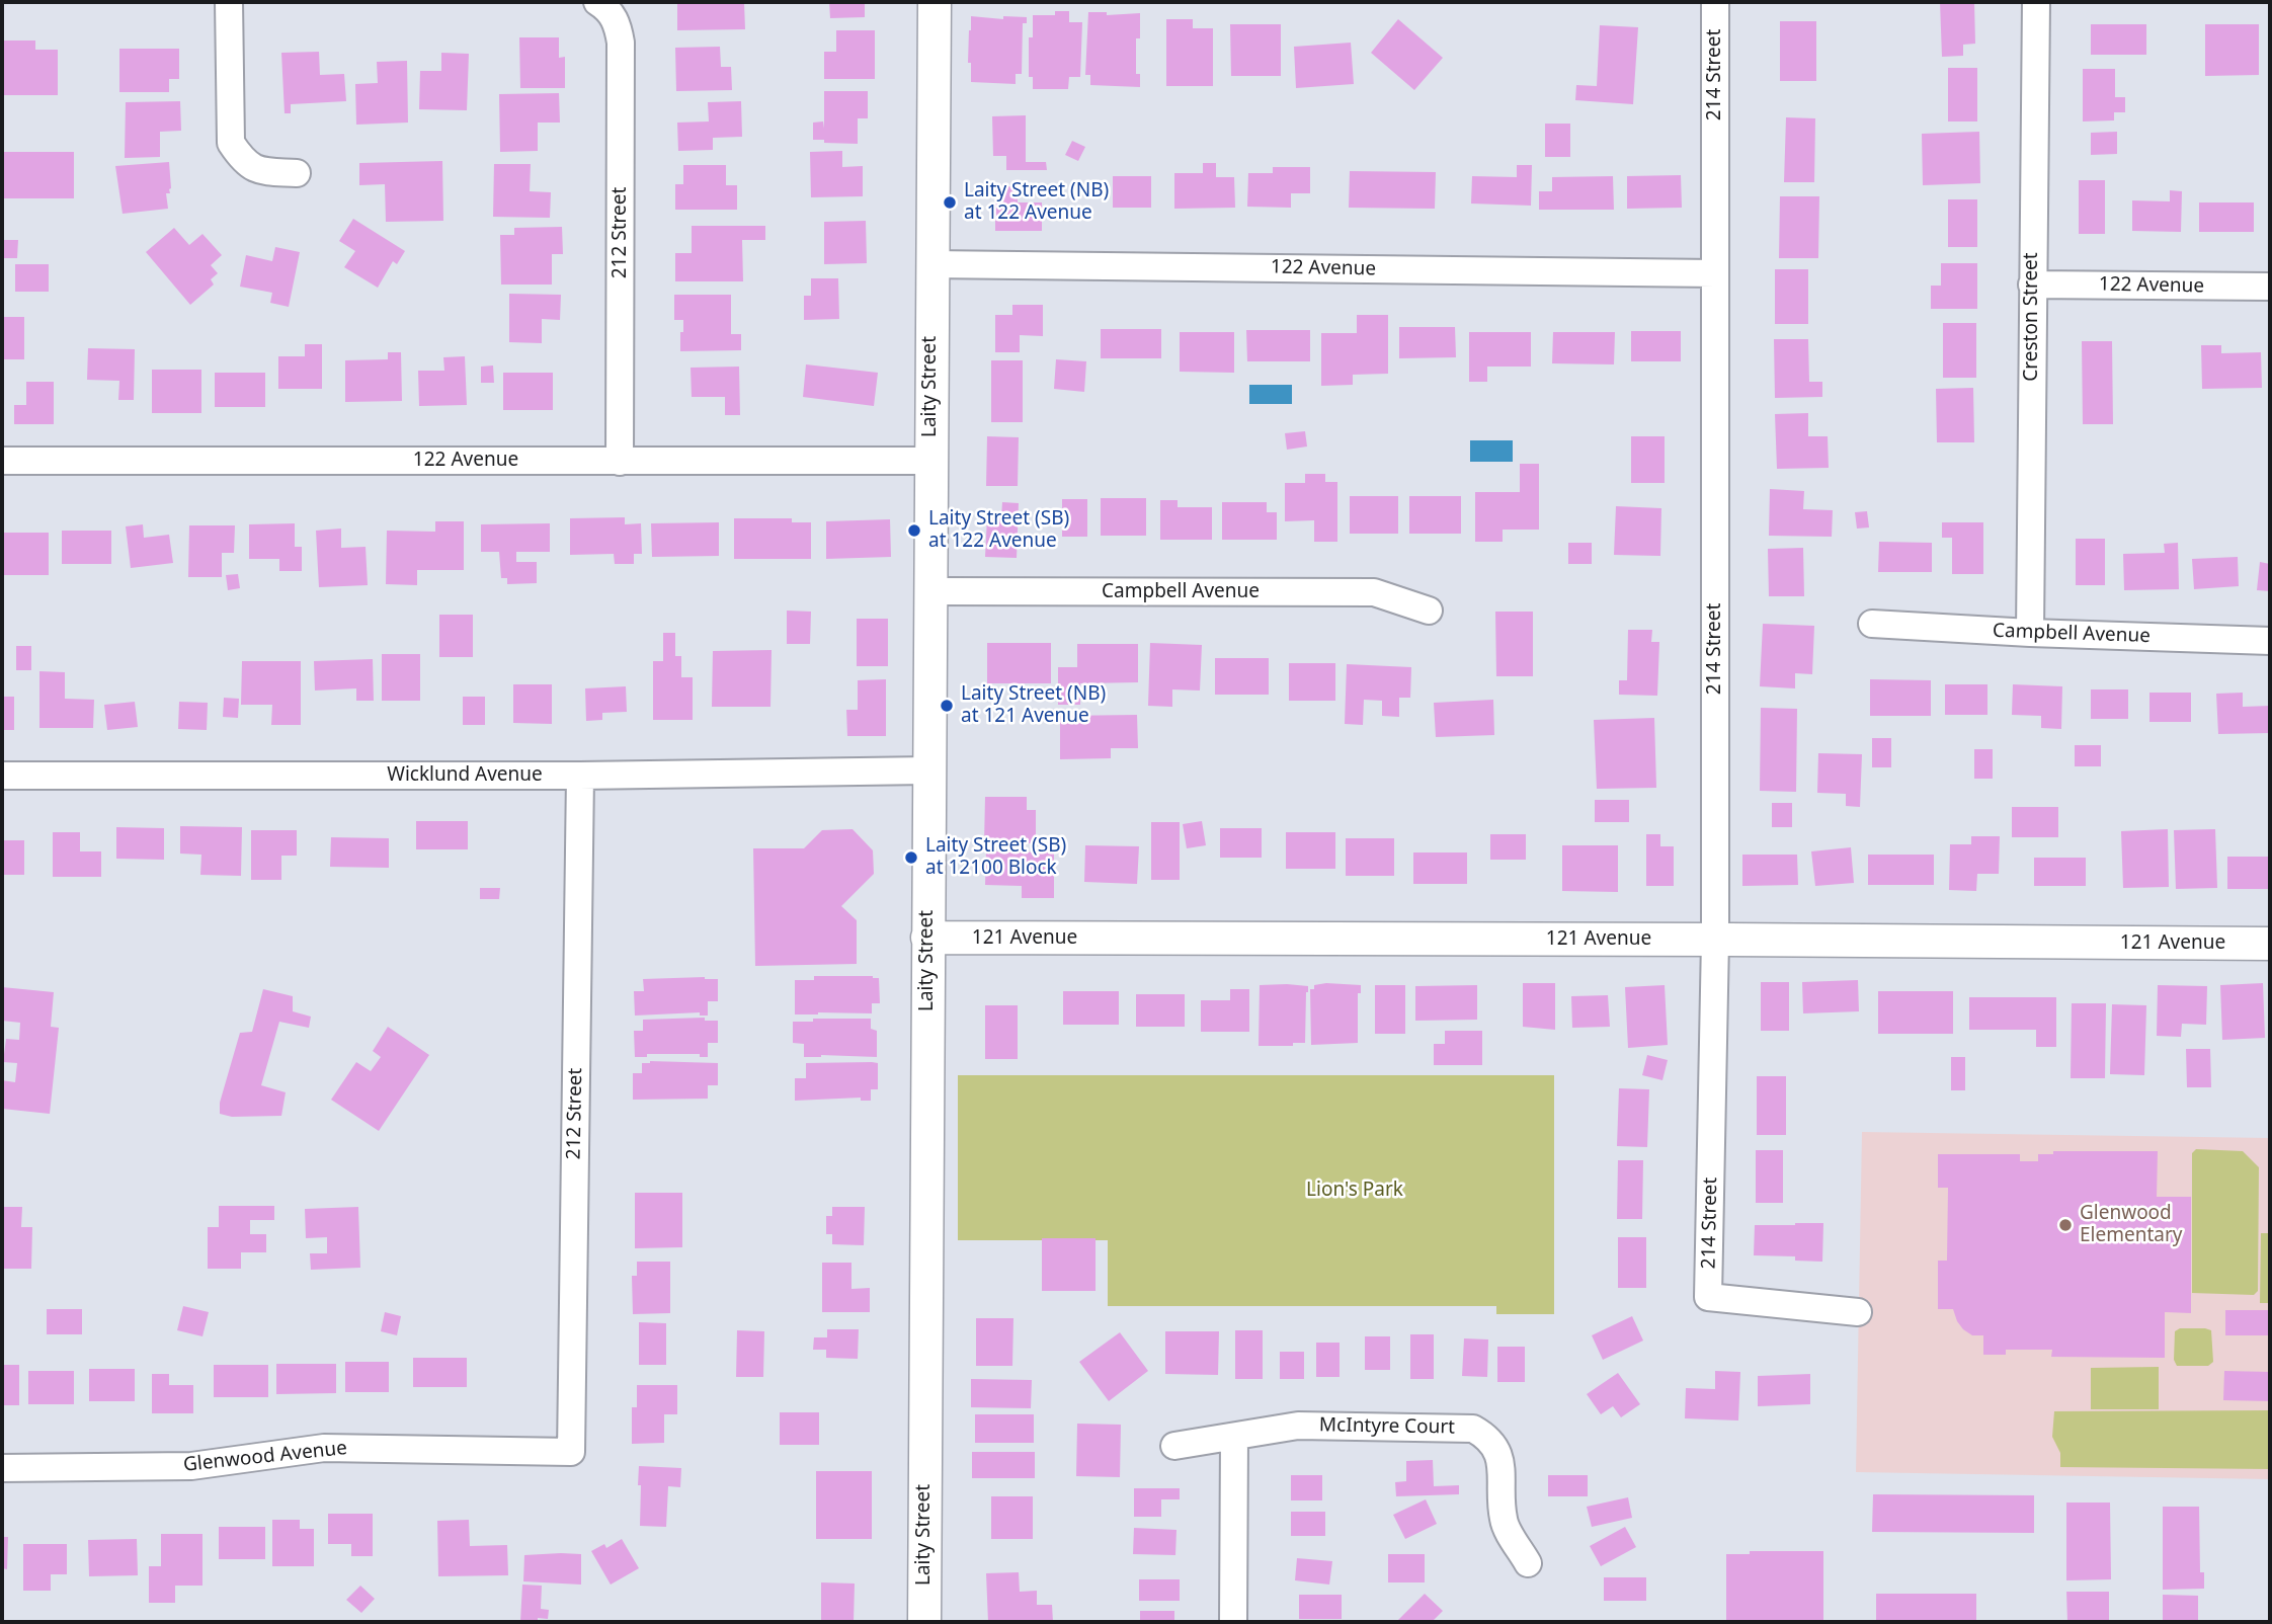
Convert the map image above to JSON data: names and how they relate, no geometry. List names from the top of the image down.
{
  "streets": {
    "street": [
      "214 Street",
      "212 Street",
      "122 Avenue",
      "Creston Street",
      "Laity Street",
      "Campbell Avenue",
      "Wicklund Avenue",
      "121 Avenue",
      "McIntyre Court",
      "Glenwood Avenue"
    ]
  },
  "crossings": [
    ["214 Street", "122 Avenue"],
    ["214 Street", "121 Avenue"],
    ["212 Street", "122 Avenue"],
    ["212 Street", "Wicklund Avenue"],
    ["212 Street", "Glenwood Avenue"],
    ["122 Avenue", "Creston Street"],
    ["122 Avenue", "Laity Street"],
    ["Creston Street", "Campbell Avenue"],
    ["Laity Street", "Campbell Avenue"],
    ["Laity Street", "Wicklund Avenue"],
    ["Laity Street", "121 Avenue"]
  ],
  "parks": ["Lion's Park"],
  "places": [
    "Laity Street (NB) at 122 Avenue",
    "Laity Street (SB) at 122 Avenue",
    "Laity Street (NB) at 121 Avenue",
    "Laity Street (SB) at 12100 Block",
    "Glenwood Elementary"
  ]
}
